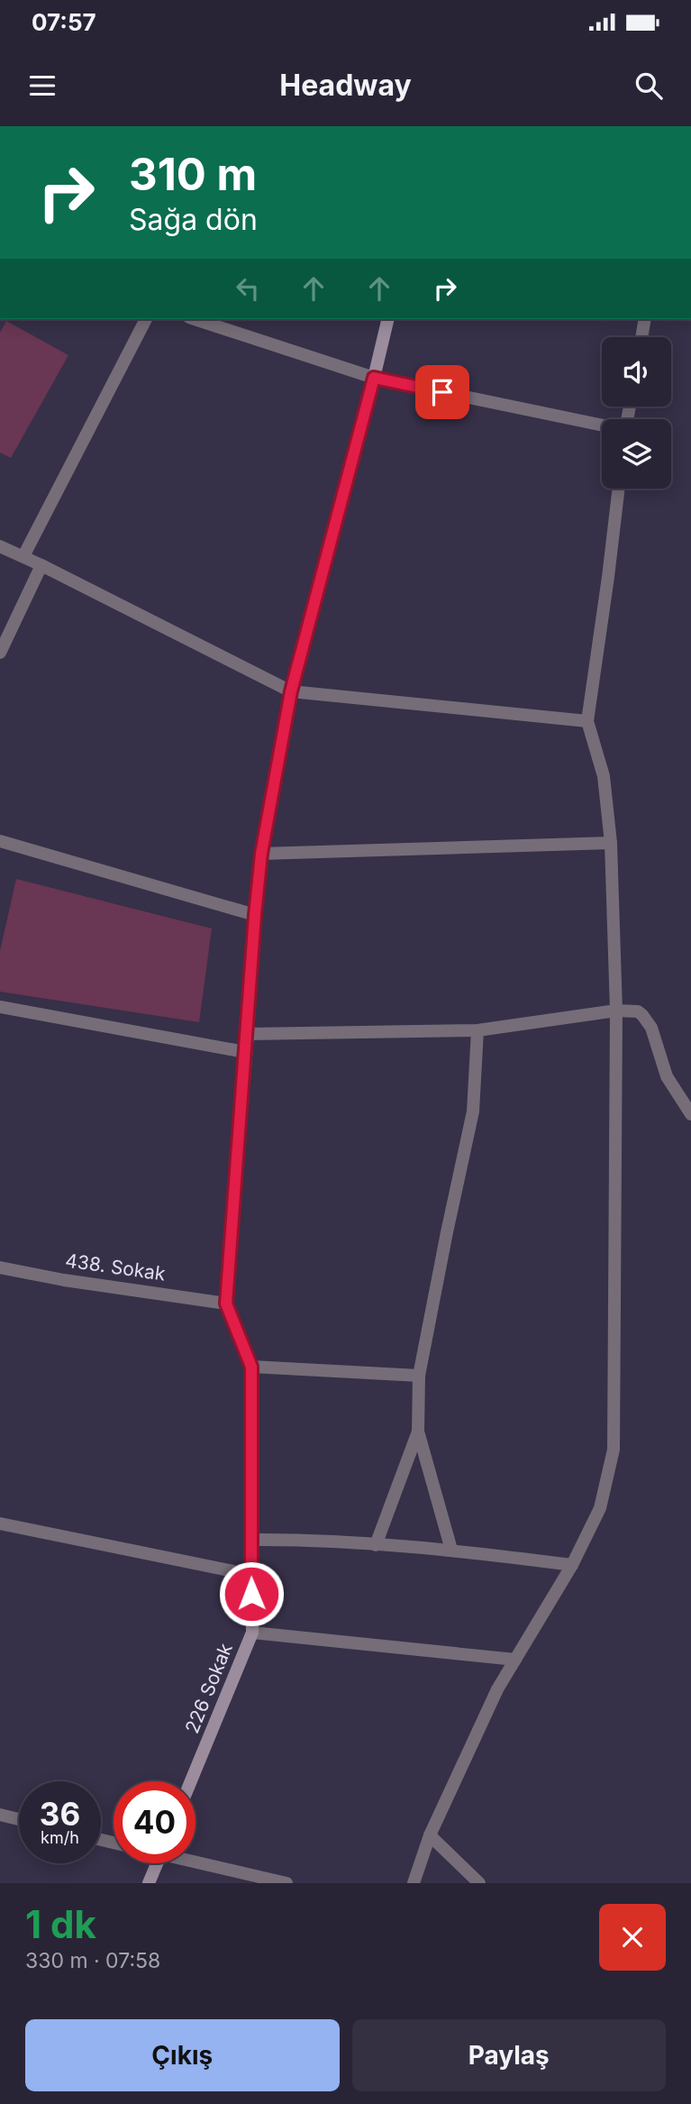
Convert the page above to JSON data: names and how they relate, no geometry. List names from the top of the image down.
{
  "streets": {
    "street": ["438. Sokak", "226 Sokak"]
  },
  "crossings": [
    ["438. Sokak", "226 Sokak"]
  ],
  "page": {
    "status": "07:57",
    "header": "Headway",
    "turn": ["310 m", "Sağa dön"],
    "speed": "36 km/h",
    "limit": "40",
    "heading": ["1 dk", "330 m · 07:58"],
    "buttons": ["Çıkış", "Paylaş"]
  }
}
